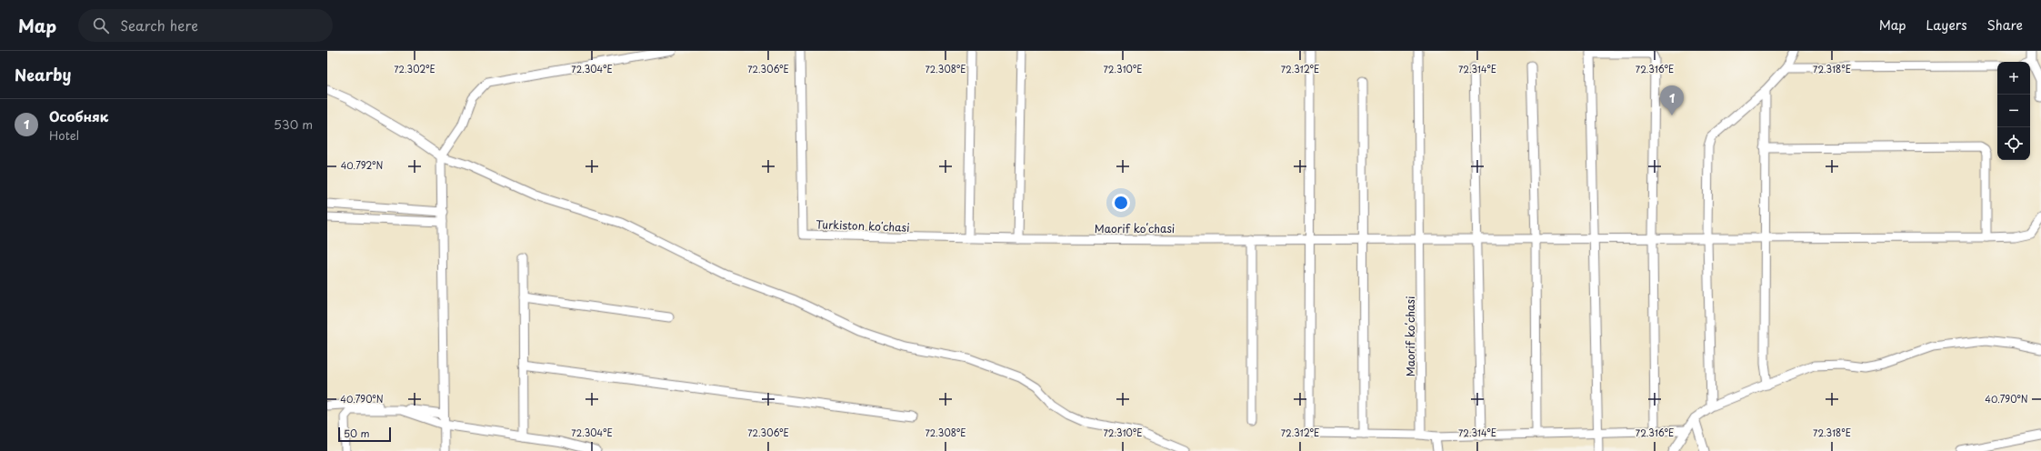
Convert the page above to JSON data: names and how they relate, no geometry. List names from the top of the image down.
{
  "streets": {
    "street": ["Turkiston koʻchasi", "Maorif koʻchasi"]
  },
  "crossings": [
    ["Turkiston koʻchasi", "Maorif koʻchasi"]
  ],
  "scale_bar": "50 m",
  "page": {
    "header": "Map",
    "search": "Search here",
    "nav": ["Map", "Layers", "Share"],
    "heading": "Nearby",
    "map_buttons": ["+", "−"],
    "pins": "1",
    "list": [
      {
        "mark": "1",
        "name": "Особняк",
        "note": "Hotel",
        "value": "530 m"
      }
    ],
    "scale": "50 m"
  },
  "coordinates": [
    "72.302°E",
    "72.304°E",
    "72.306°E",
    "72.308°E",
    "72.310°E",
    "72.312°E",
    "72.314°E",
    "72.316°E",
    "72.318°E",
    "40.792°N",
    "40.790°N"
  ]
}
